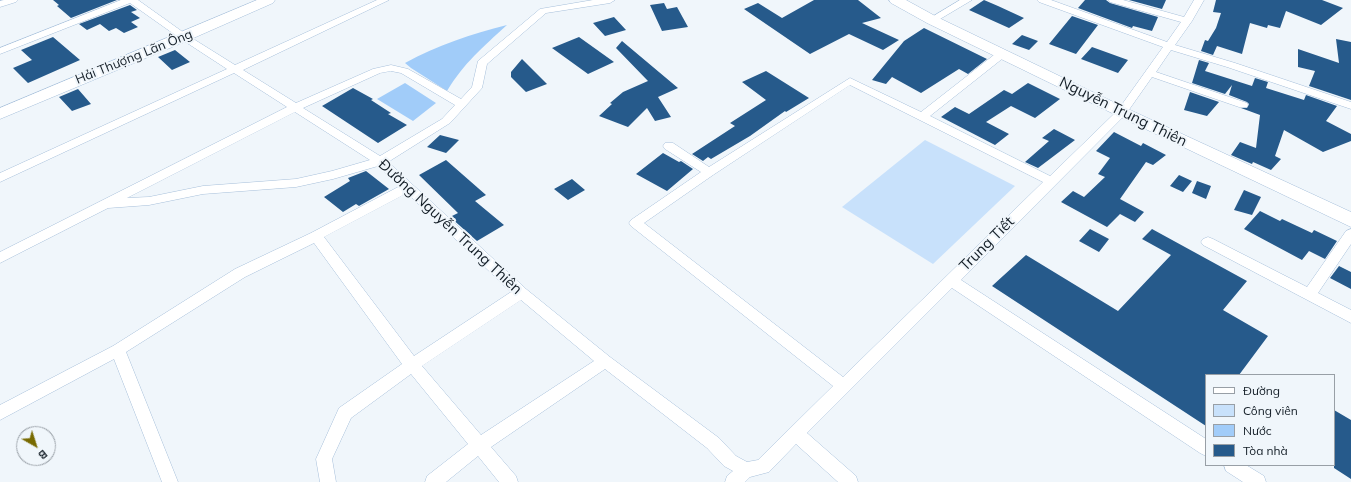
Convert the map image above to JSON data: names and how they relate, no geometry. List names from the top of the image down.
{
  "streets": {
    "street": [
      "Hải Thượng Lãn Ông",
      "Nguyễn Trung Thiên",
      "Đường Nguyễn Trung Thiên",
      "Trung Tiết"
    ]
  },
  "crossings": [
    ["Hải Thượng Lãn Ông", "Đường Nguyễn Trung Thiên"],
    ["Nguyễn Trung Thiên", "Trung Tiết"],
    ["Đường Nguyễn Trung Thiên", "Trung Tiết"]
  ],
  "legend": [
    "Đường",
    "Công viên",
    "Nước",
    "Tòa nhà"
  ],
  "north": "bottom right"
}
